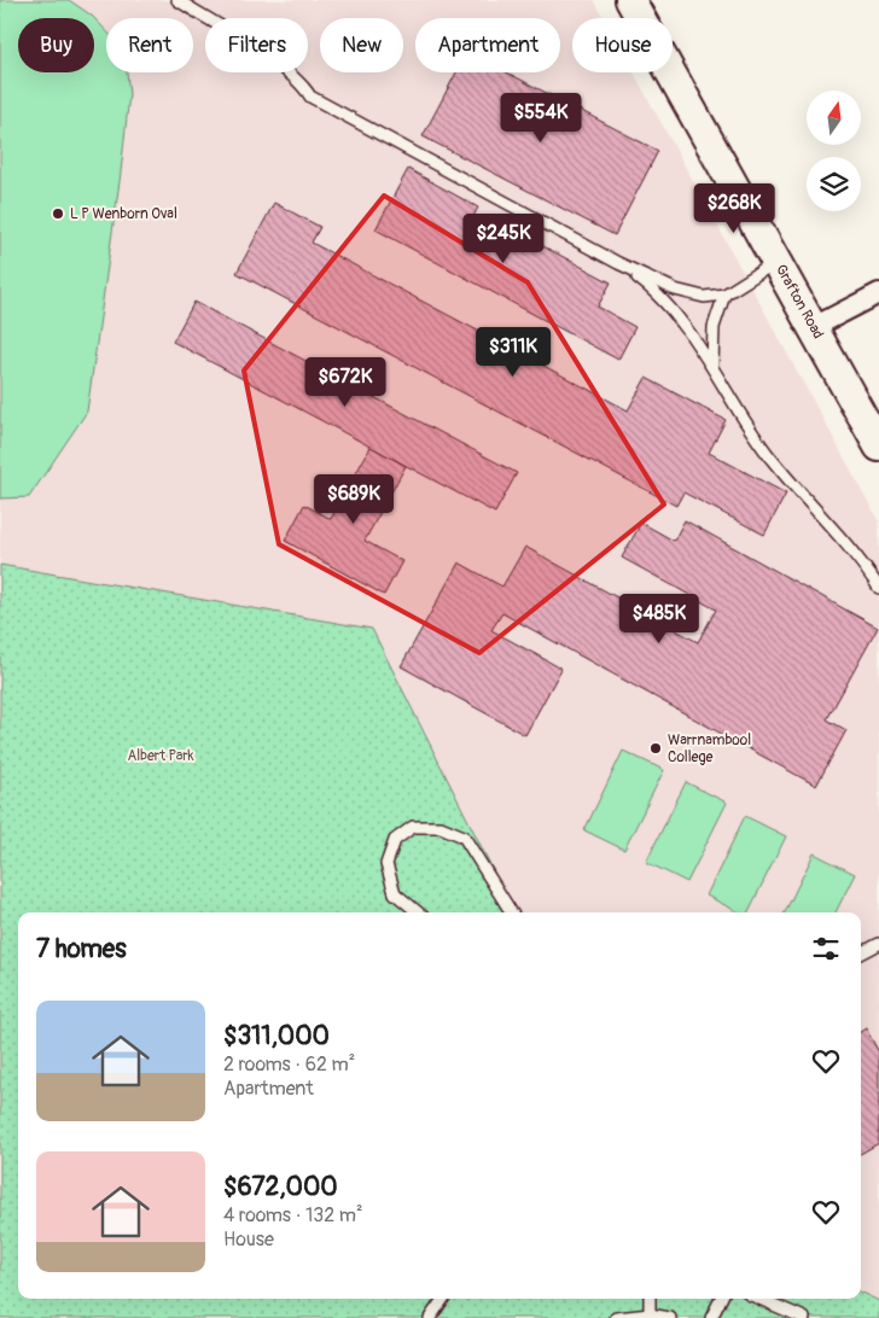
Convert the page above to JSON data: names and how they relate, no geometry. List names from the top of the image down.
{
  "streets": {
    "street": ["Grafton Road"]
  },
  "parks": ["Albert Park"],
  "places": ["L P Wenborn Oval", "Warrnambool College"],
  "north": "top",
  "page": {
    "chip": [
      "Buy",
      "Rent",
      "Filters",
      "New",
      "Apartment",
      "House"
    ],
    "price": [
      "$554K",
      "$268K",
      "$245K",
      "$311K",
      "$672K",
      "$689K",
      "$485K"
    ],
    "heading": "7 homes",
    "list": [
      {
        "name": "$311,000",
        "note": "2 rooms · 62 m² · Apartment"
      },
      {
        "name": "$672,000",
        "note": "4 rooms · 132 m² · House"
      }
    ]
  }
}
